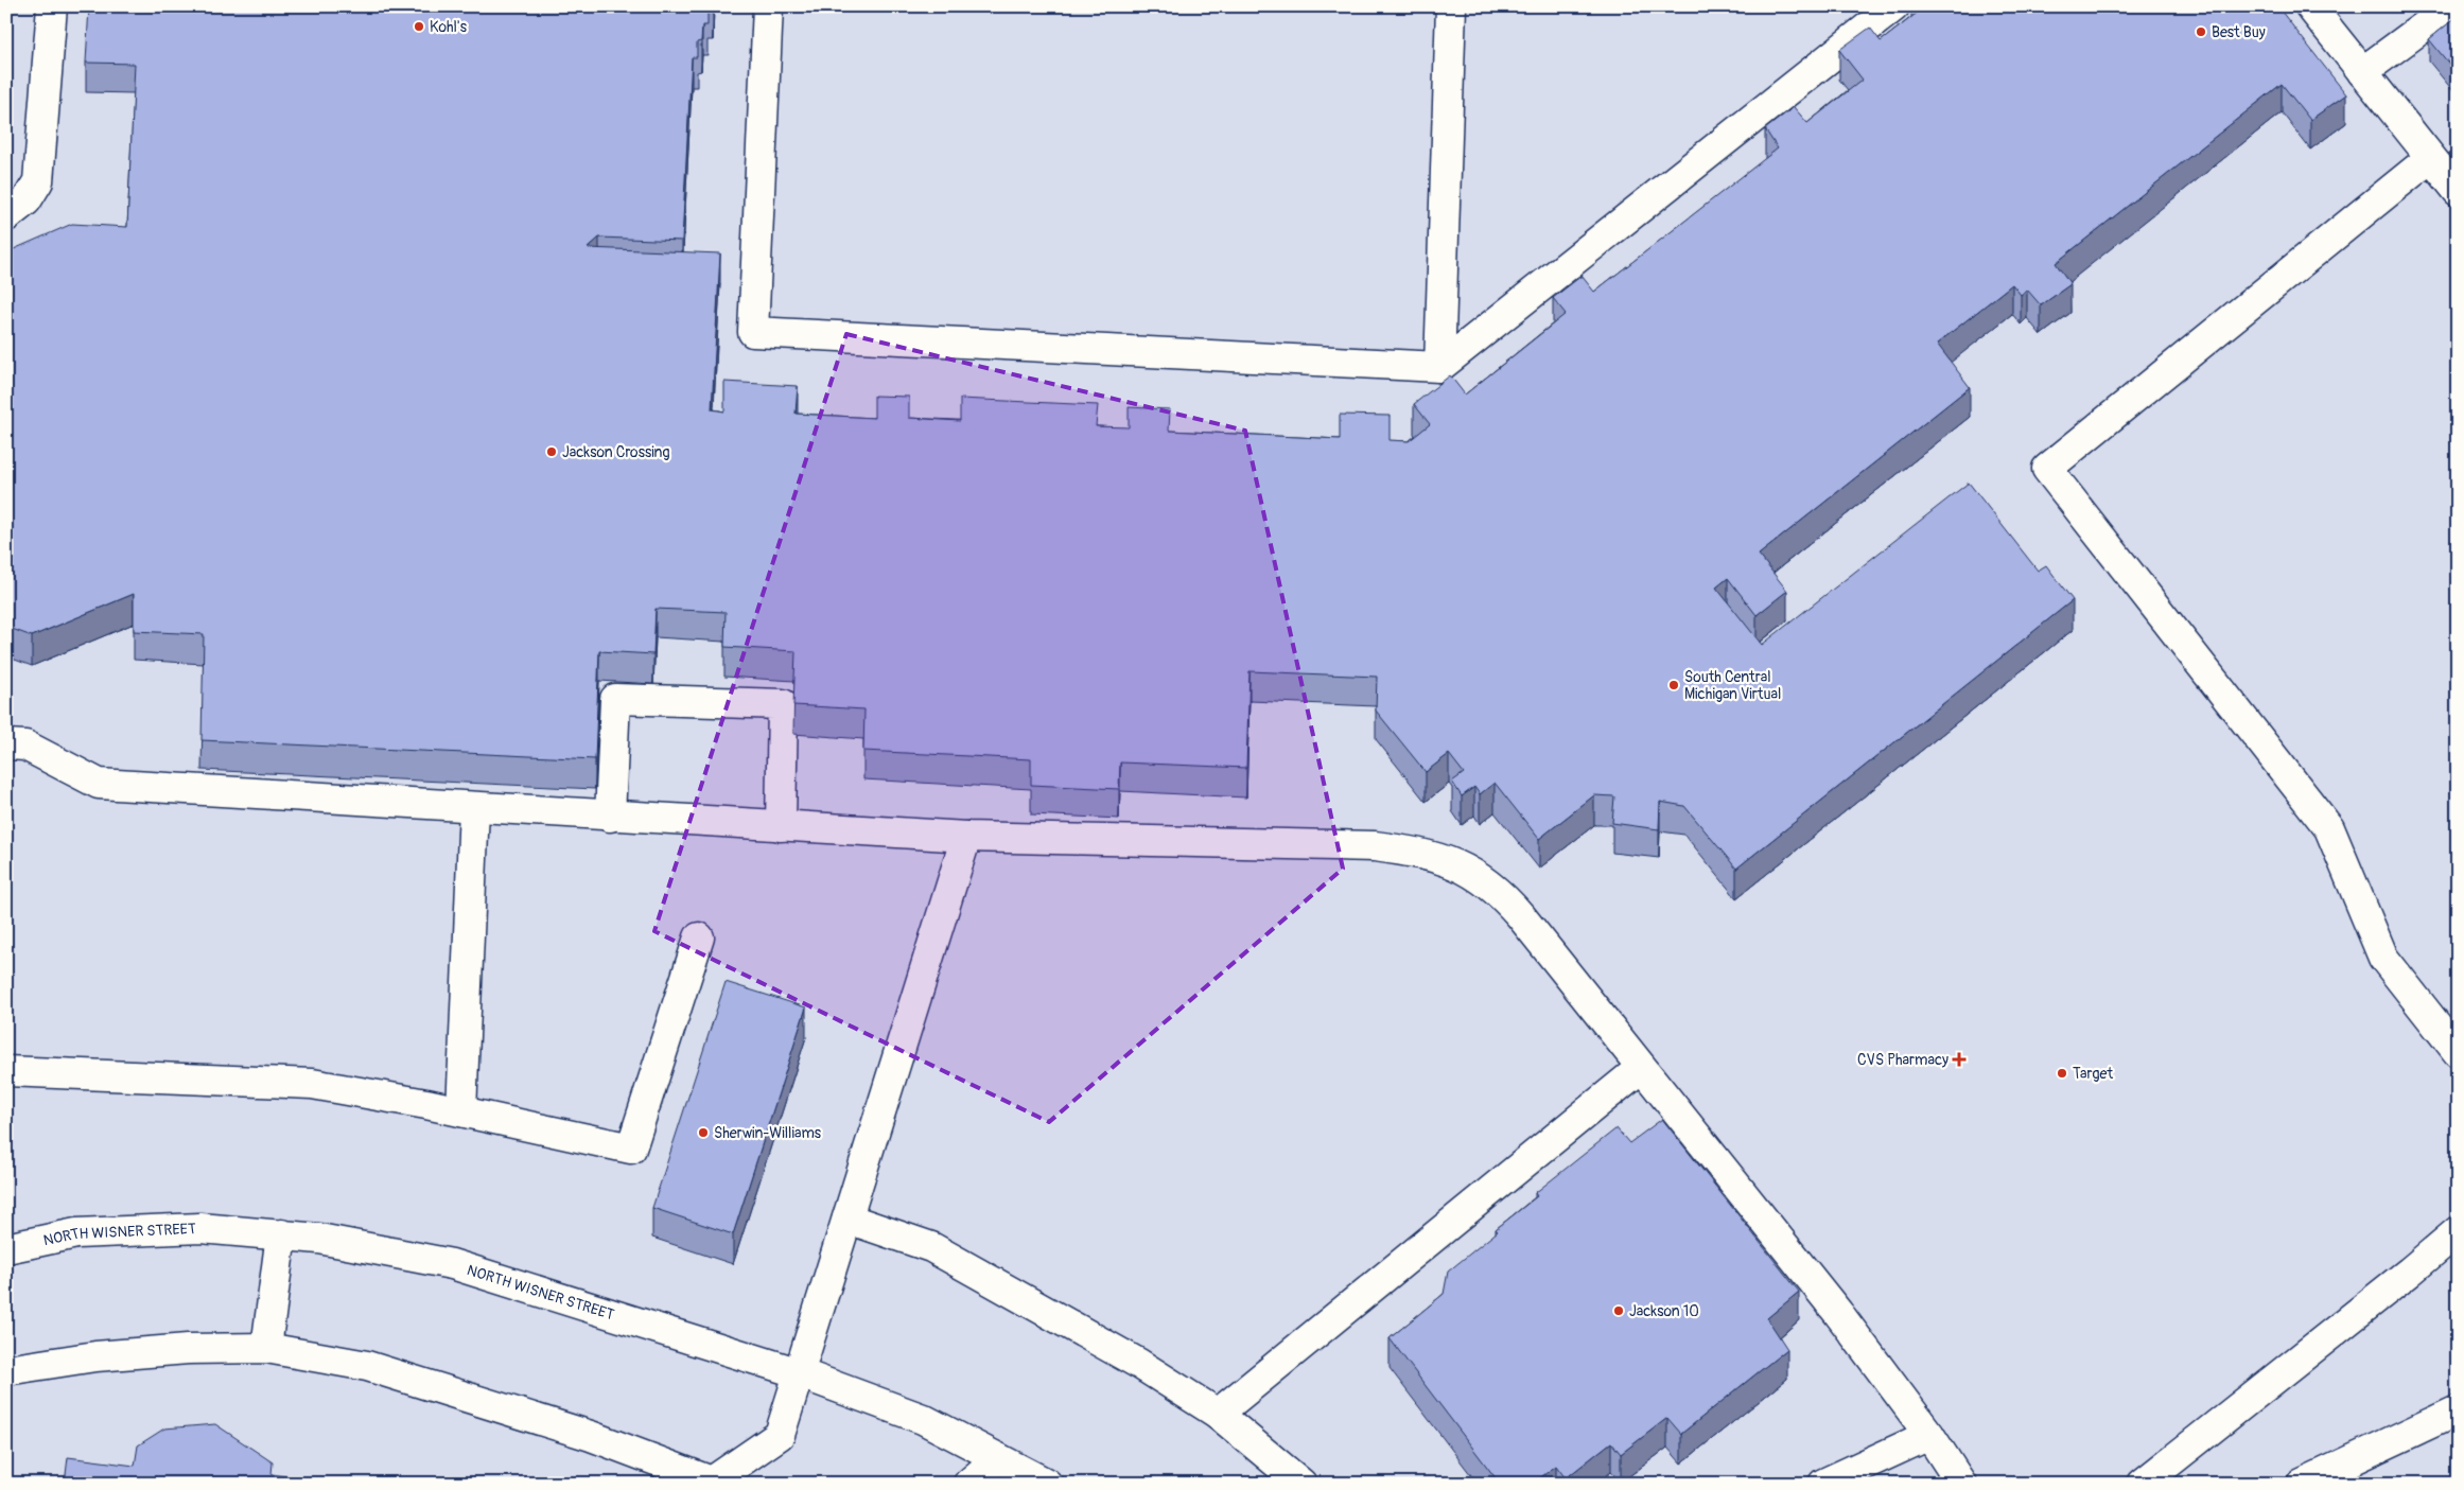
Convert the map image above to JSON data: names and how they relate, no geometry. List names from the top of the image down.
{
  "streets": {
    "street": ["NORTH WISNER STREET"]
  },
  "places": {
    "other": [
      "Kohl's",
      "Best Buy",
      "Jackson Crossing",
      "South Central Michigan Virtual",
      "Target",
      "Sherwin-Williams",
      "Jackson 10"
    ],
    "health": ["CVS Pharmacy"]
  }
}
